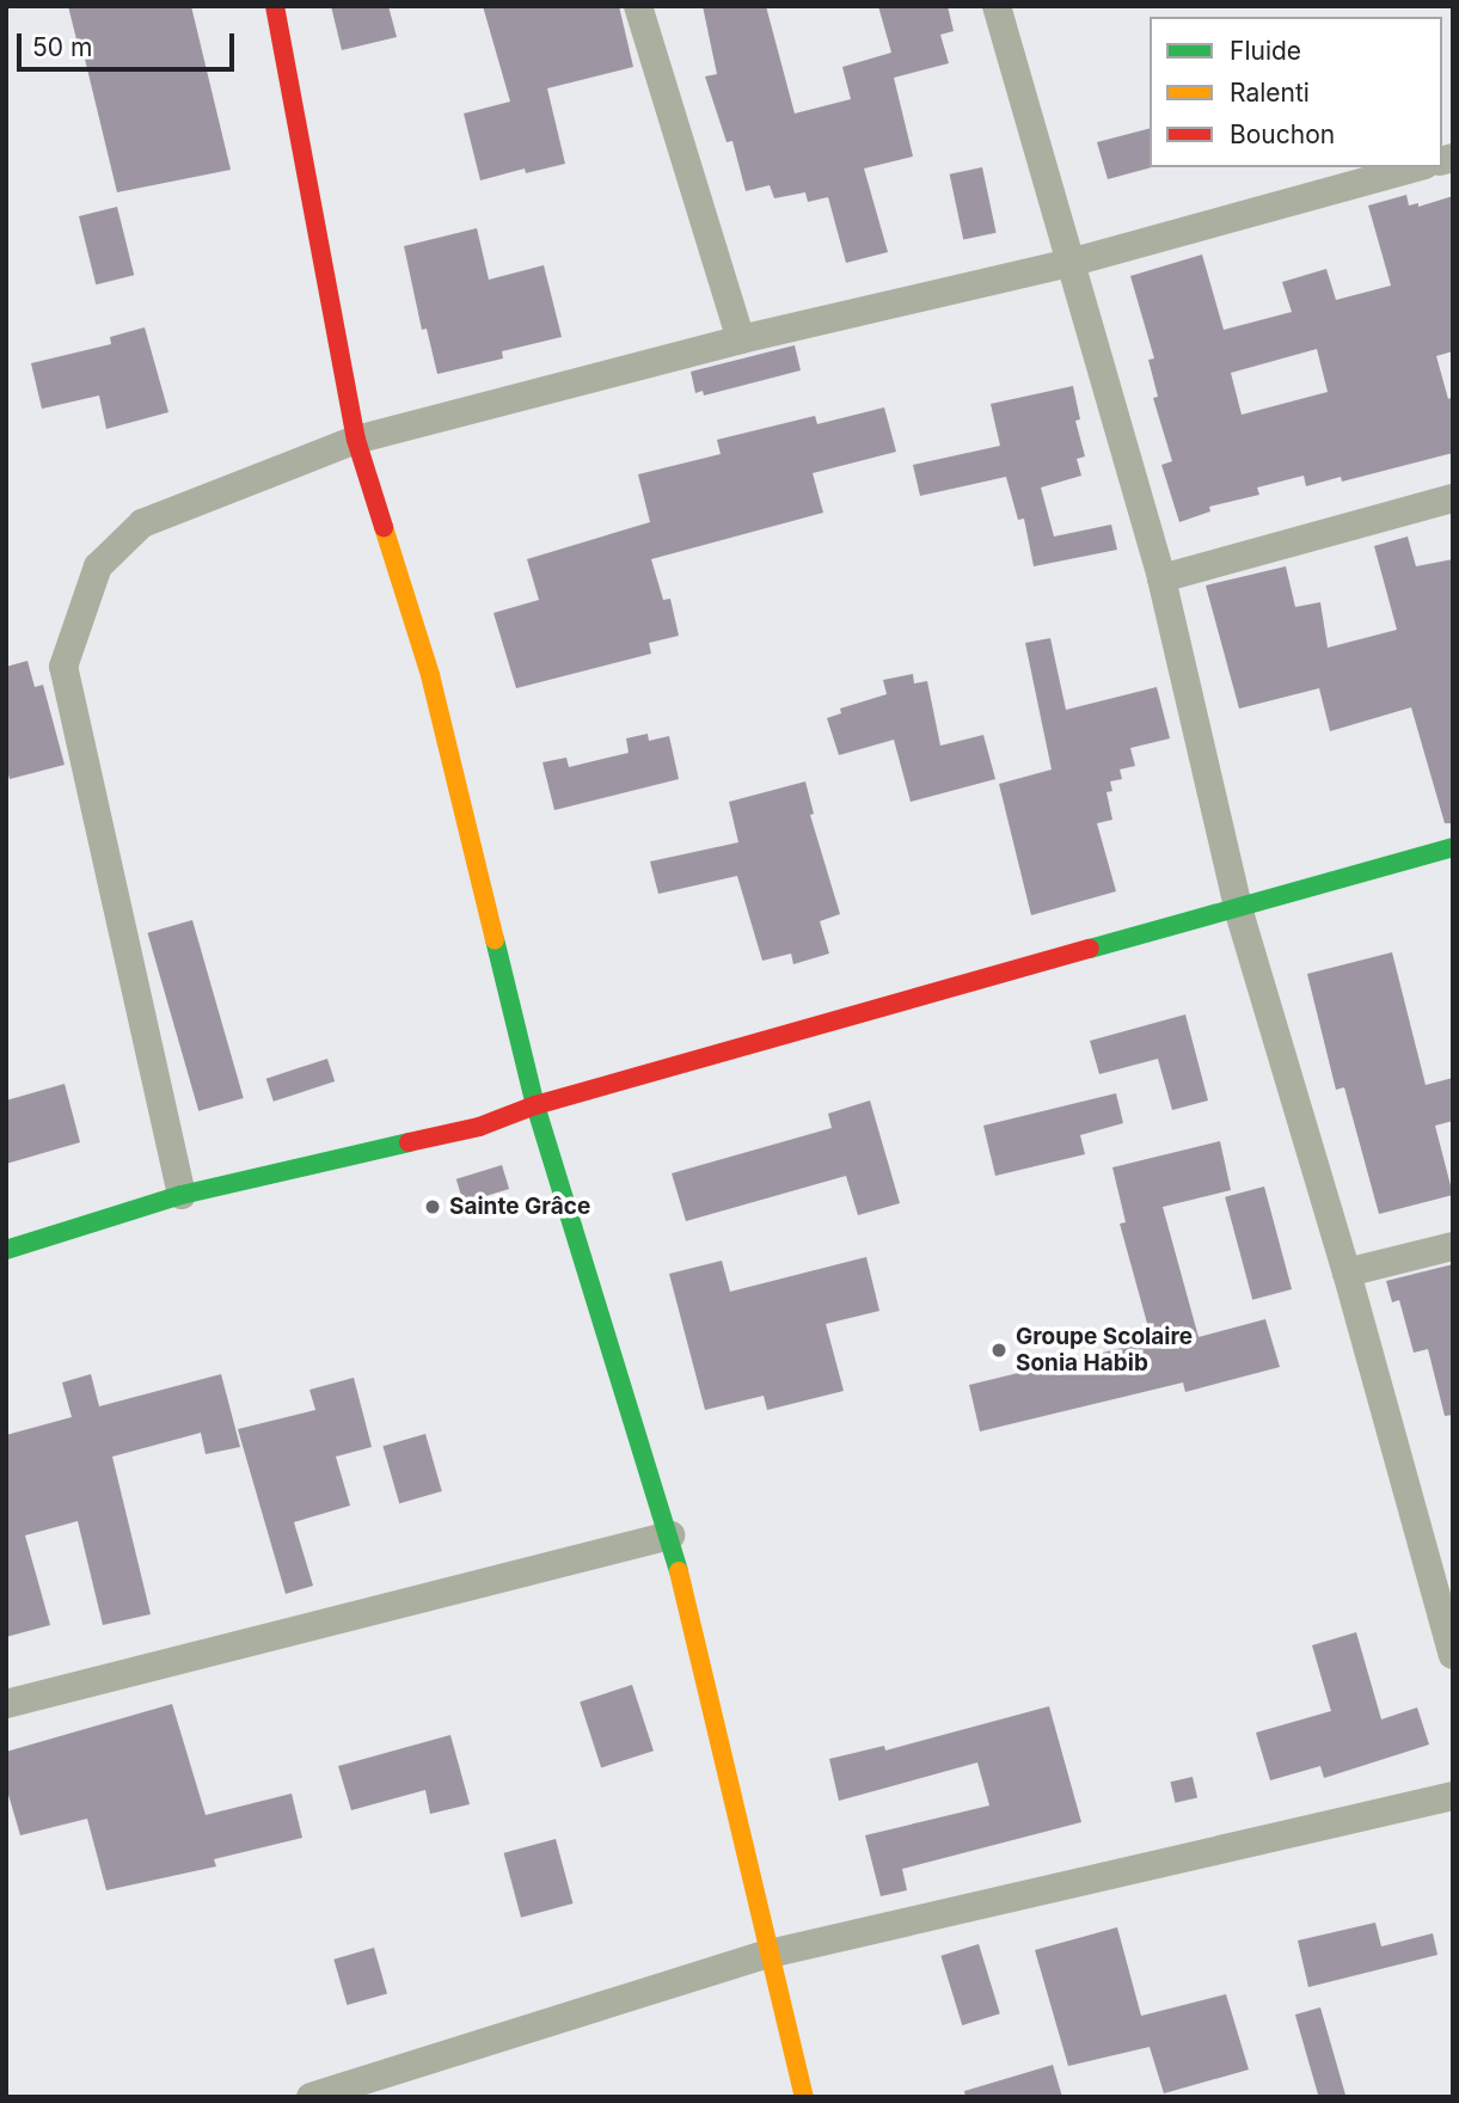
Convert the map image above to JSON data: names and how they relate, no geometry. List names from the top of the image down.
{
  "places": ["Sainte Grâce", "Groupe Scolaire Sonia Habib"],
  "legend": ["Fluide", "Ralenti", "Bouchon"],
  "scale_bar": "50 m"
}
